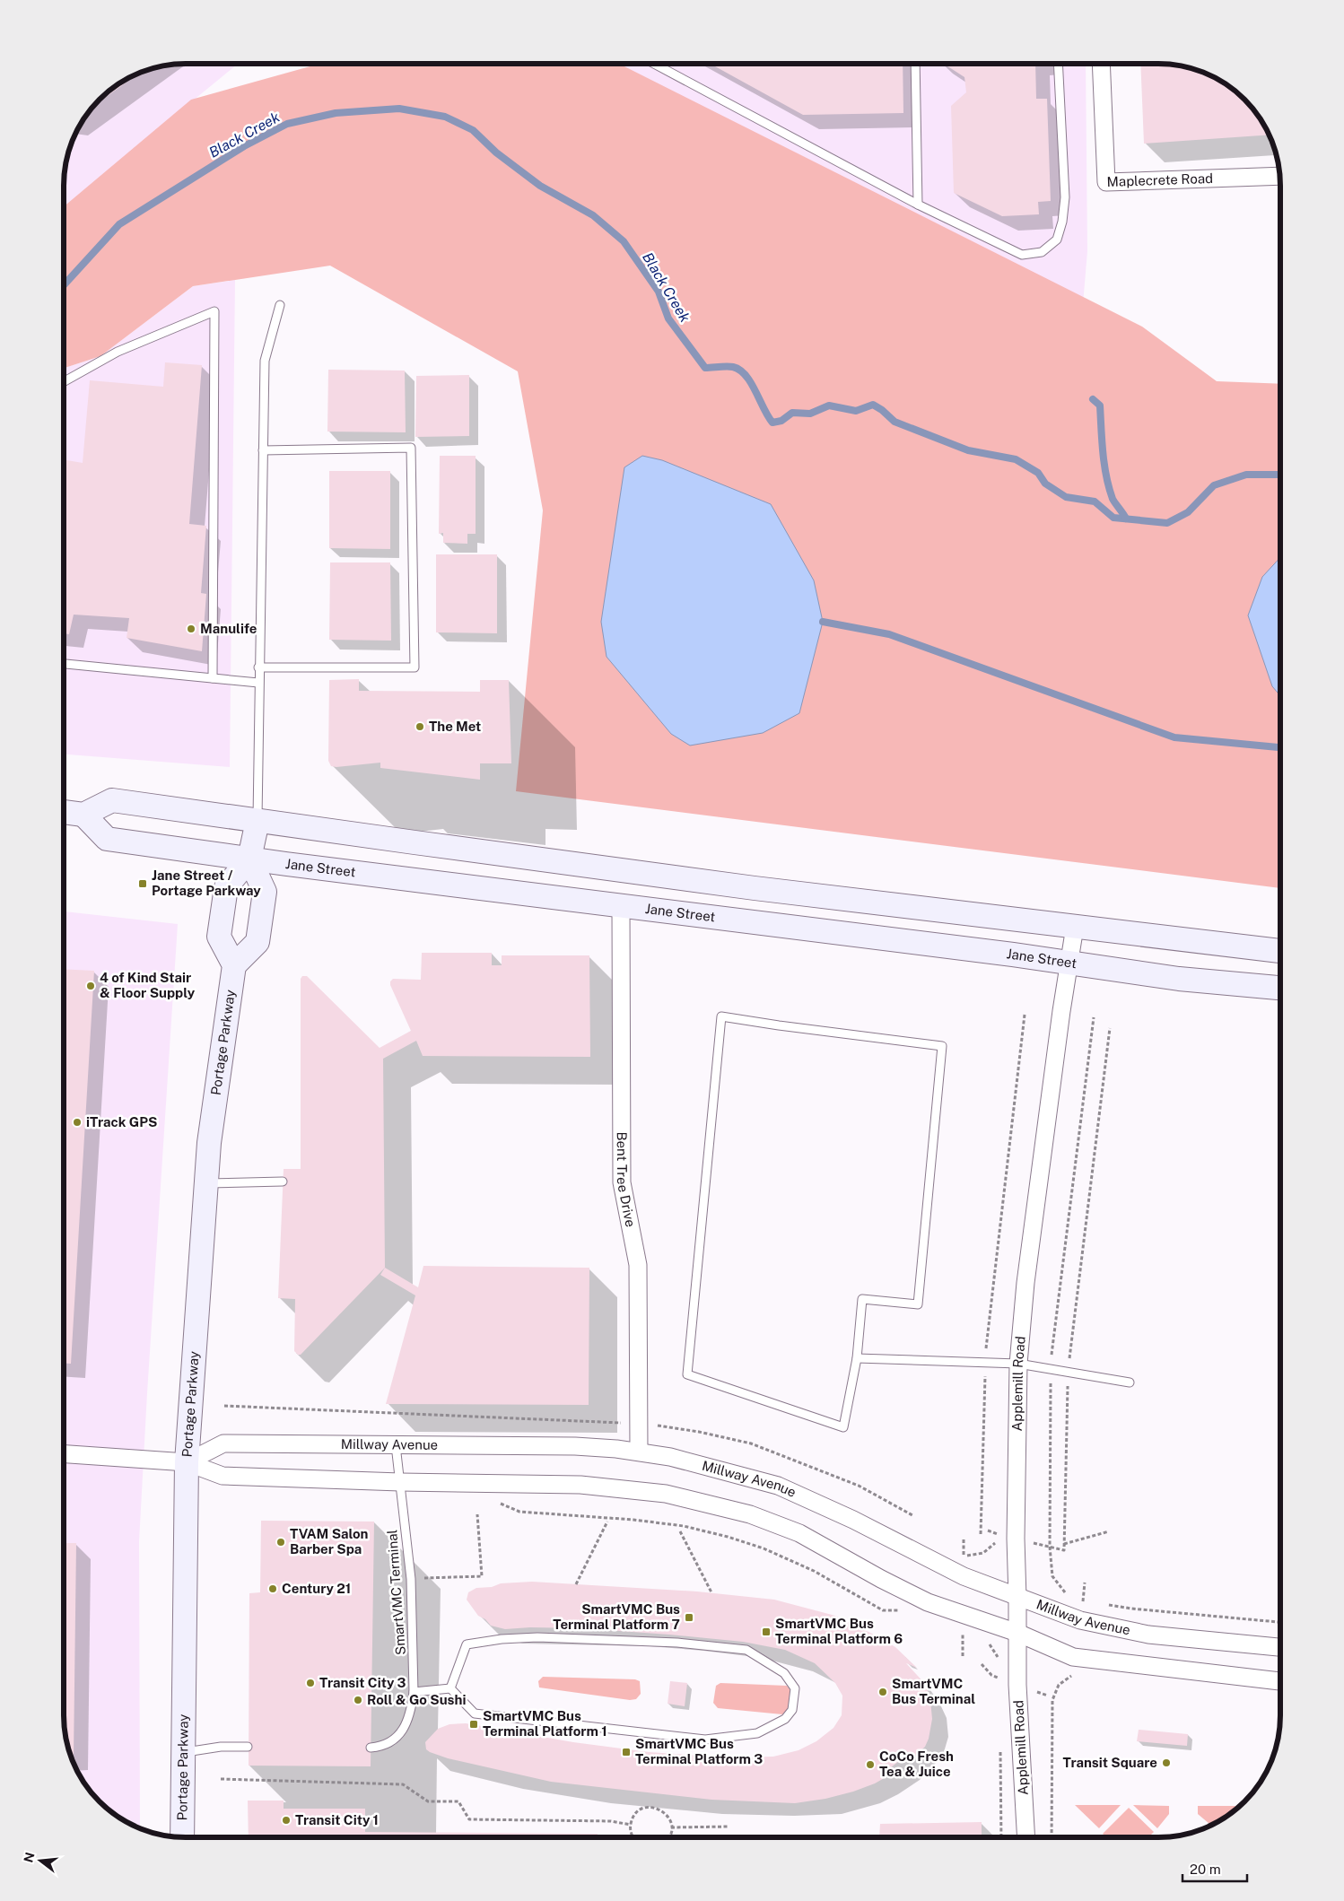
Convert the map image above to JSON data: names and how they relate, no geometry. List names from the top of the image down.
{
  "streets": {
    "main road": ["Jane Street", "Portage Parkway"],
    "street": [
      "Maplecrete Road",
      "Bent Tree Drive",
      "Applemill Road",
      "Millway Avenue"
    ],
    "lane": ["SmartVMC Terminal"]
  },
  "crossings": [
    ["Jane Street", "Bent Tree Drive"],
    ["Jane Street", "Applemill Road"],
    ["Portage Parkway", "Millway Avenue"],
    ["Bent Tree Drive", "Millway Avenue"],
    ["Applemill Road", "Millway Avenue"],
    ["Millway Avenue", "SmartVMC Terminal"]
  ],
  "water": ["Black Creek"],
  "places": {
    "other": [
      "Manulife",
      "The Met",
      "4 of Kind Stair & Floor Supply",
      "iTrack GPS",
      "TVAM Salon Barber Spa",
      "Century 21",
      "Transit City 3",
      "SmartVMC Bus Terminal",
      "Roll & Go Sushi",
      "Transit Square",
      "CoCo Fresh Tea & Juice",
      "Transit City 1"
    ],
    "transit": [
      "Jane Street / Portage Parkway",
      "SmartVMC Bus Terminal Platform 7",
      "SmartVMC Bus Terminal Platform 6",
      "SmartVMC Bus Terminal Platform 1",
      "SmartVMC Bus Terminal Platform 3"
    ]
  },
  "scale_bar": "20 m",
  "north": "left"
}
